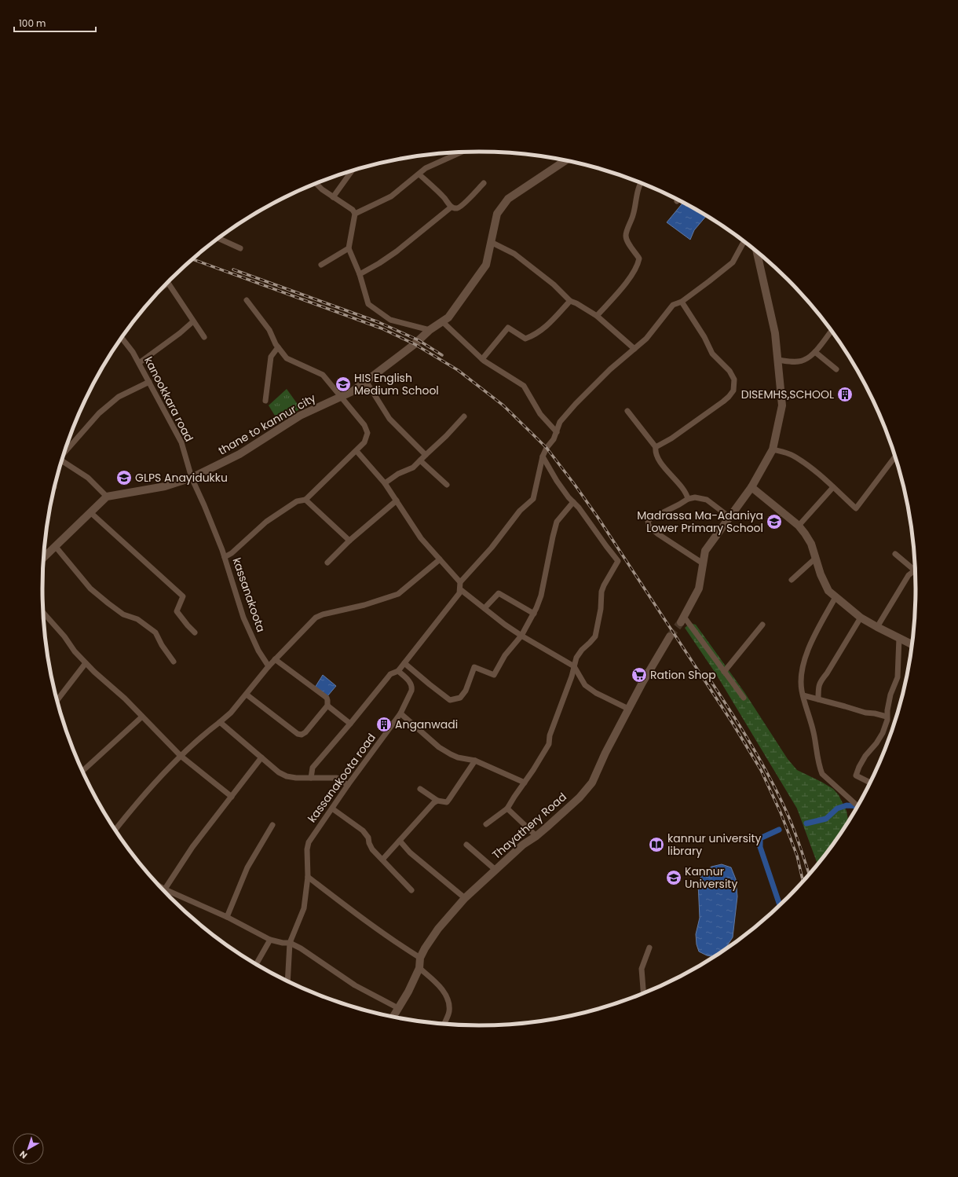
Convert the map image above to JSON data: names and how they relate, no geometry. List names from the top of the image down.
{
  "streets": {
    "street": [
      "kanookkara road",
      "thane to kannur city",
      "kassanakoota",
      "kassanakoota road",
      "Thayathery Road"
    ]
  },
  "crossings": [
    ["kanookkara road", "thane to kannur city"],
    ["kanookkara road", "kassanakoota"],
    ["thane to kannur city", "kassanakoota"]
  ],
  "places": {
    "school or university": [
      "HIS English Medium School",
      "GLPS Anayidukku",
      "Madrassa Ma-Adaniya Lower Primary School",
      "Kannur University"
    ],
    "building": ["DISEMHS,SCHOOL", "Anganwadi"],
    "supermarket": ["Ration Shop"],
    "library": ["kannur university library"]
  },
  "scale_bar": "100 m",
  "north": "bottom left"
}
